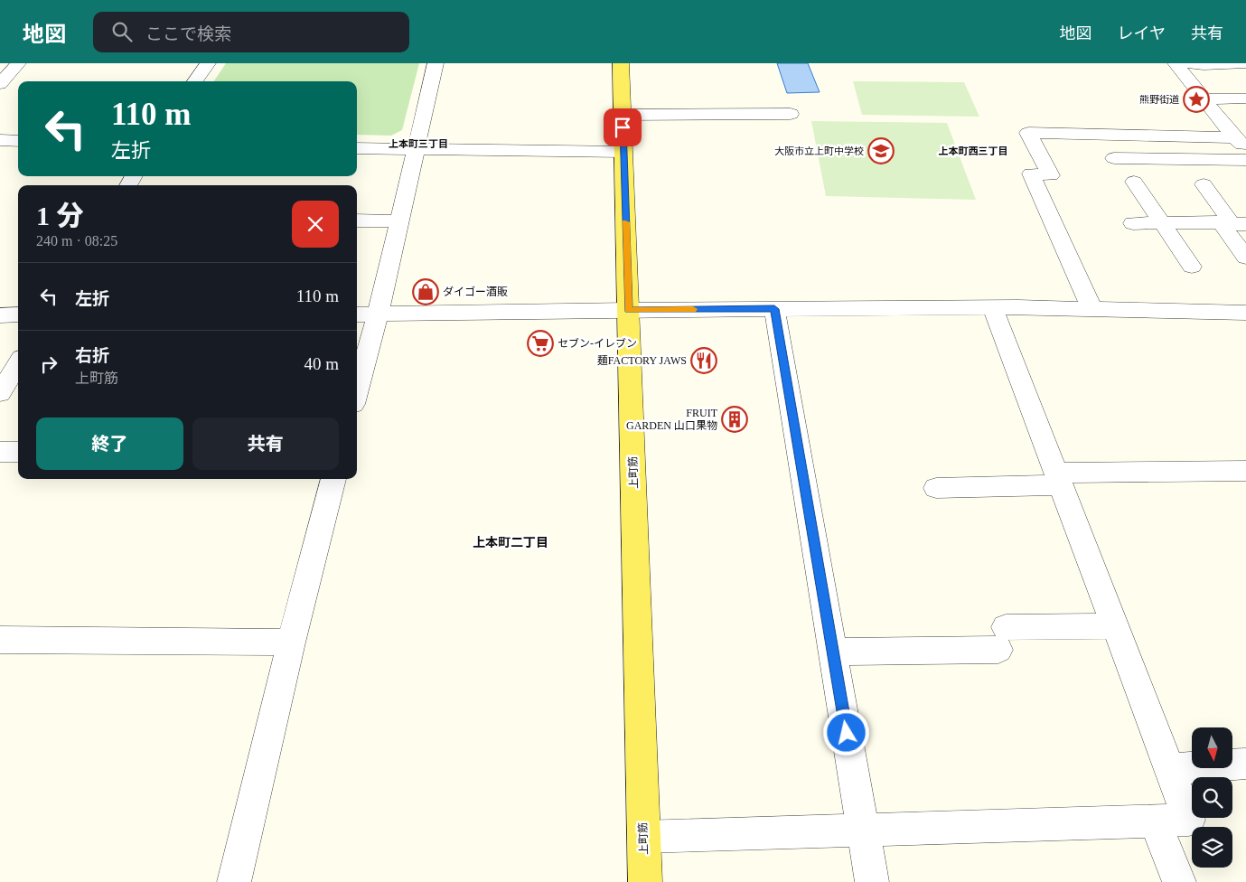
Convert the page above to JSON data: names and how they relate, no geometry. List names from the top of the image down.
{
  "streets": {
    "main road": ["上町筋"]
  },
  "districts": ["上本町三丁目", "上本町西三丁目", "上本町二丁目"],
  "places": {
    "place": ["熊野街道"],
    "school or university": ["大阪市立上町中学校"],
    "shop": ["ダイゴー酒販"],
    "supermarket": ["セブン-イレブン"],
    "restaurant": ["麺FACTORY JAWS"],
    "building": ["FRUIT GARDEN 山口果物"]
  },
  "north": "bottom",
  "page": {
    "header": "地図",
    "search": "ここで検索",
    "nav": ["地図", "レイヤ", "共有"],
    "turn": ["110 m", "左折"],
    "heading": ["1 分", "240 m · 08:25"],
    "list": [
      {
        "name": "左折",
        "value": "110 m"
      },
      {
        "name": "右折",
        "note": "上町筋",
        "value": "40 m"
      }
    ],
    "buttons": ["終了", "共有"]
  }
}
